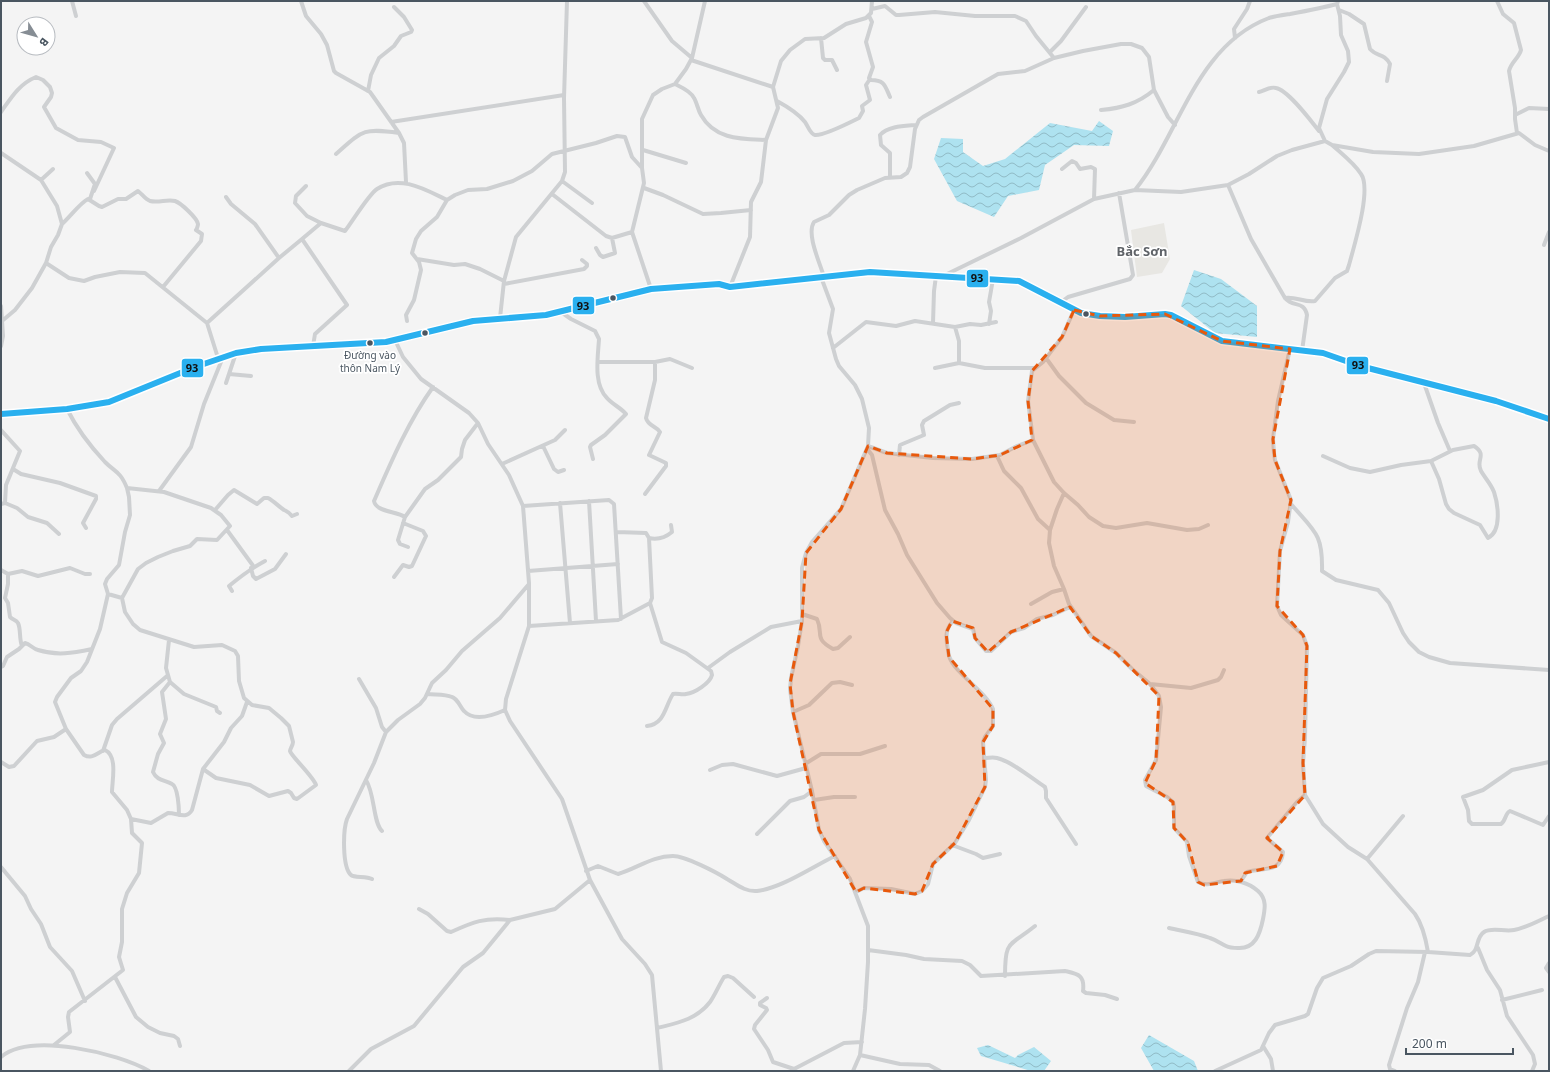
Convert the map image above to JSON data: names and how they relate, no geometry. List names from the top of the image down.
{
  "districts": ["Bắc Sơn"],
  "places": ["Đường vào thôn Nam Lý"],
  "lines": ["transit line 93"],
  "scale_bar": "200 m",
  "north": "bottom right"
}
